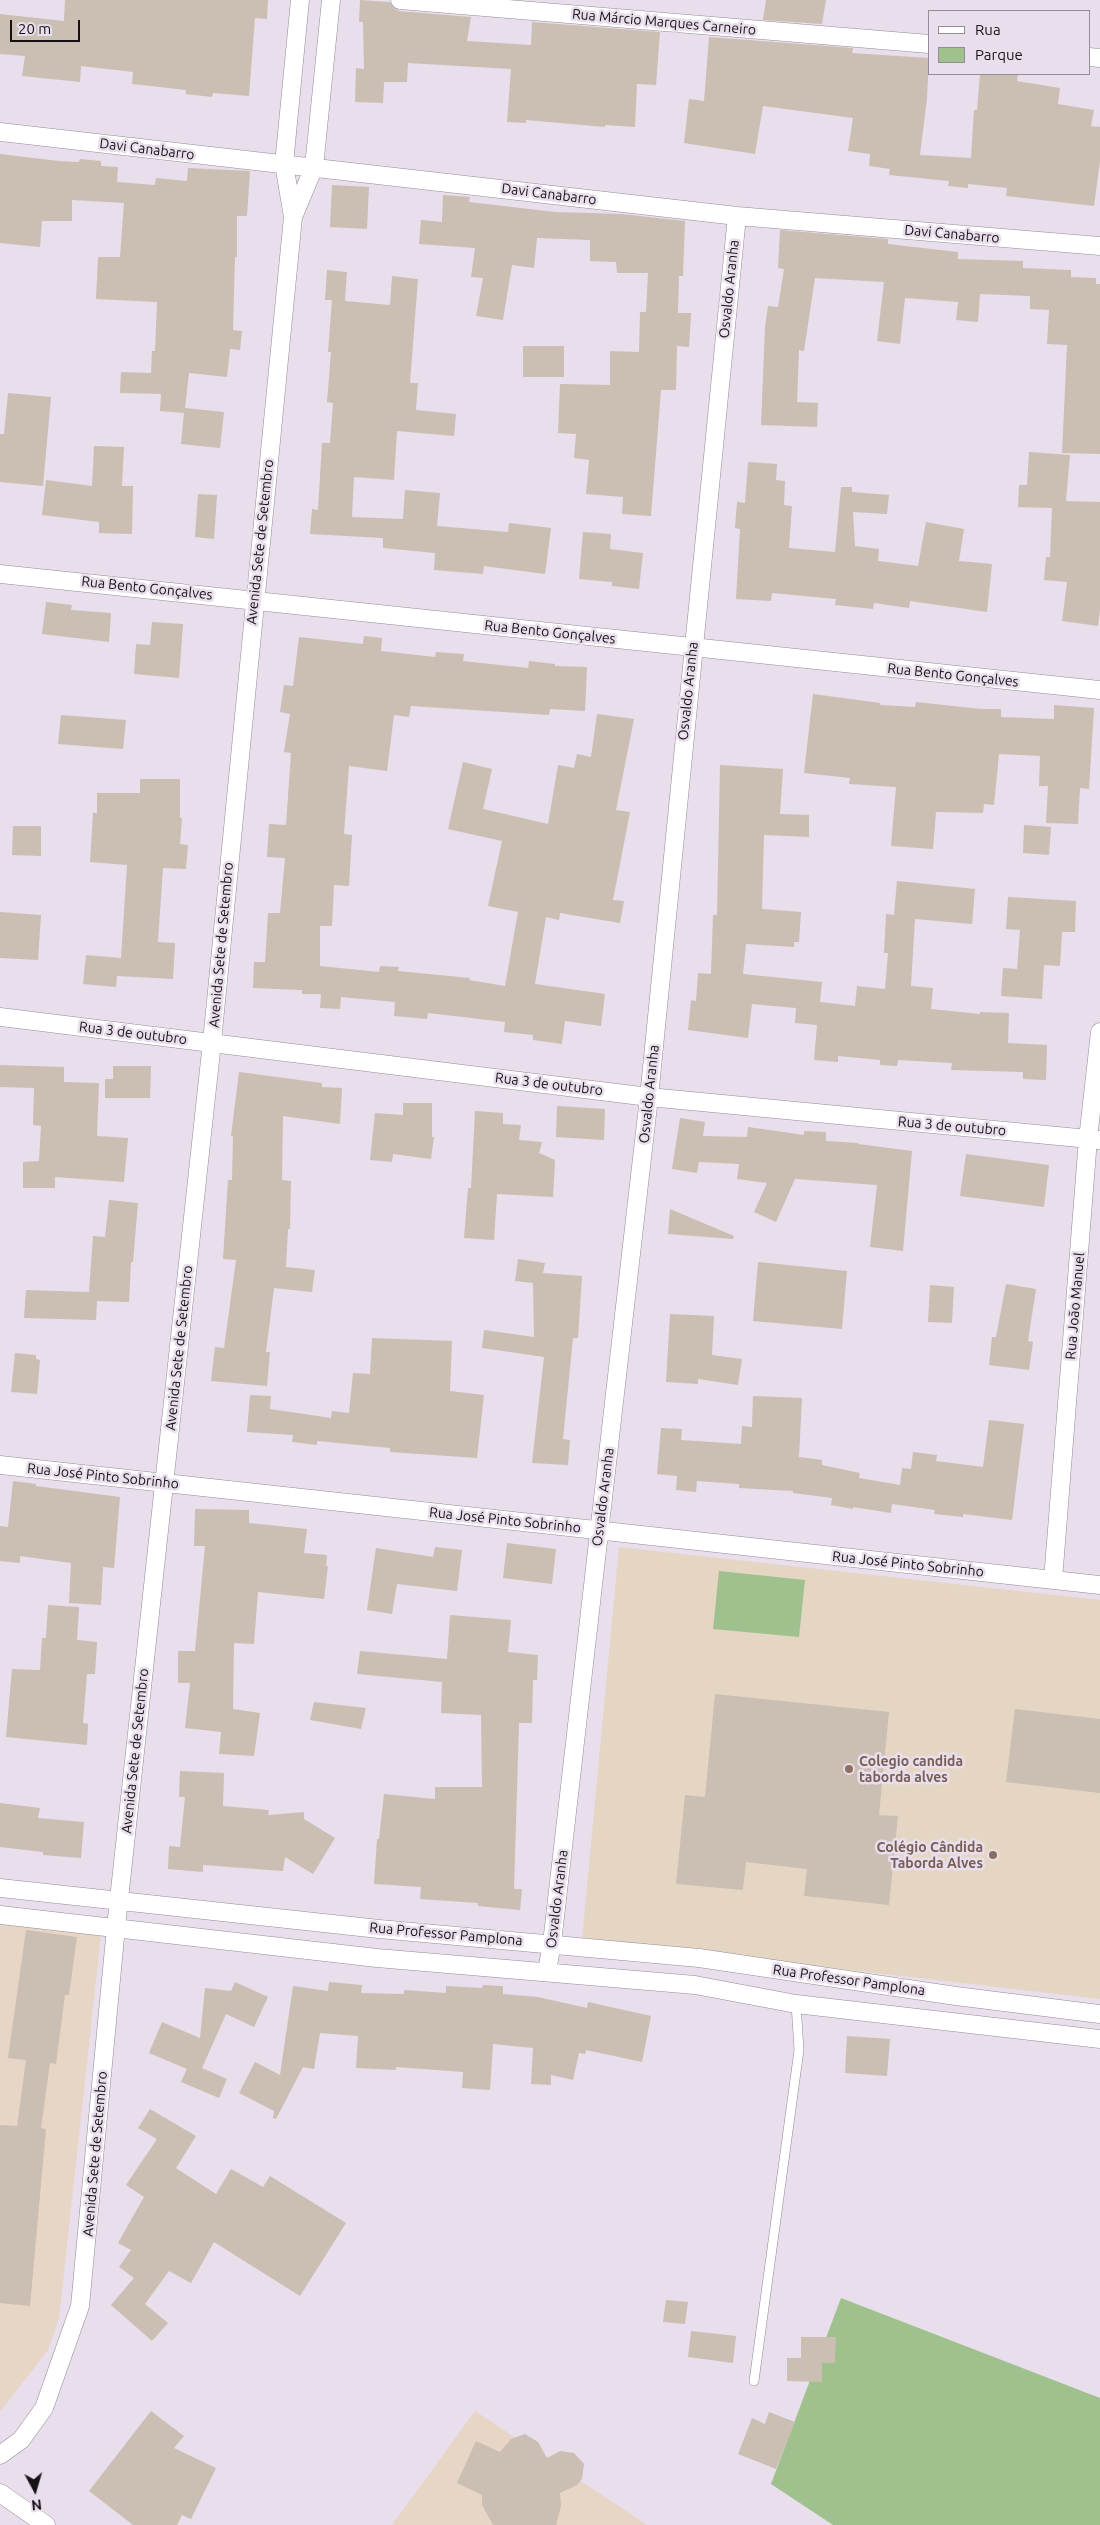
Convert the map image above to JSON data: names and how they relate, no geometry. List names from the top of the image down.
{
  "streets": {
    "street": [
      "Rua Márcio Marques Carneiro",
      "Davi Canabarro",
      "Osvaldo Aranha",
      "Avenida Sete de Setembro",
      "Rua Bento Gonçalves",
      "Rua 3 de outubro",
      "Rua João Manuel",
      "Rua José Pinto Sobrinho",
      "Rua Professor Pamplona"
    ]
  },
  "crossings": [
    ["Davi Canabarro", "Osvaldo Aranha"],
    ["Davi Canabarro", "Avenida Sete de Setembro"],
    ["Osvaldo Aranha", "Rua Bento Gonçalves"],
    ["Osvaldo Aranha", "Rua 3 de outubro"],
    ["Osvaldo Aranha", "Rua José Pinto Sobrinho"],
    ["Osvaldo Aranha", "Rua Professor Pamplona"],
    ["Avenida Sete de Setembro", "Rua Bento Gonçalves"],
    ["Avenida Sete de Setembro", "Rua 3 de outubro"],
    ["Avenida Sete de Setembro", "Rua José Pinto Sobrinho"],
    ["Avenida Sete de Setembro", "Rua Professor Pamplona"],
    ["Rua 3 de outubro", "Rua João Manuel"],
    ["Rua João Manuel", "Rua José Pinto Sobrinho"]
  ],
  "places": ["Colegio candida taborda alves", "Colégio Cândida Taborda Alves"],
  "legend": ["Rua", "Parque"],
  "scale_bar": "20 m",
  "north": "bottom"
}
